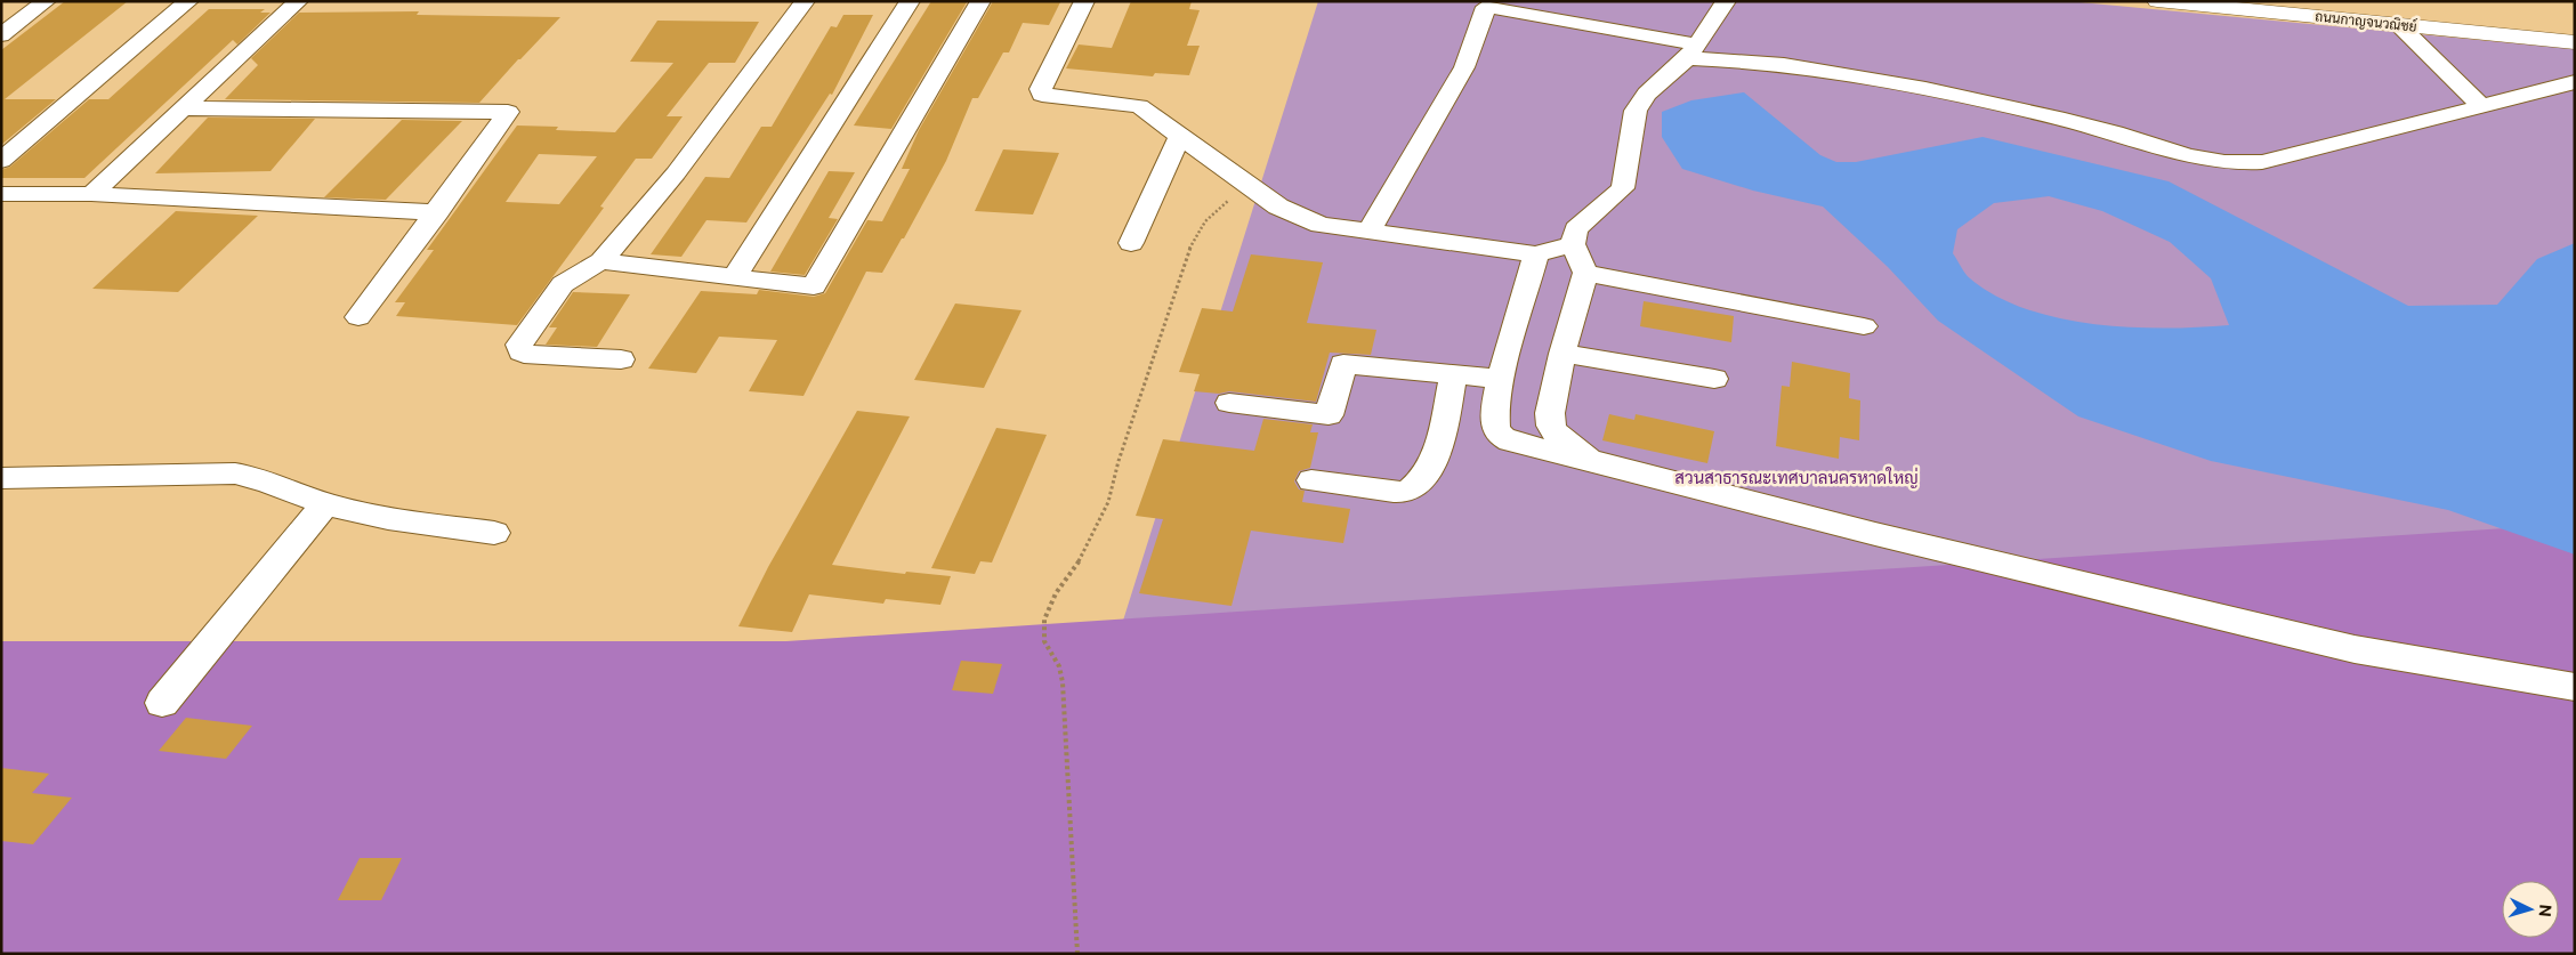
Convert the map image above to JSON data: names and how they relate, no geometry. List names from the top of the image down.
{
  "streets": {
    "main road": ["ถนนกาญจนวณิชย์"]
  },
  "parks": ["สวนสาธารณะเทศบาลนครหาดใหญ่"],
  "north": "right"
}
